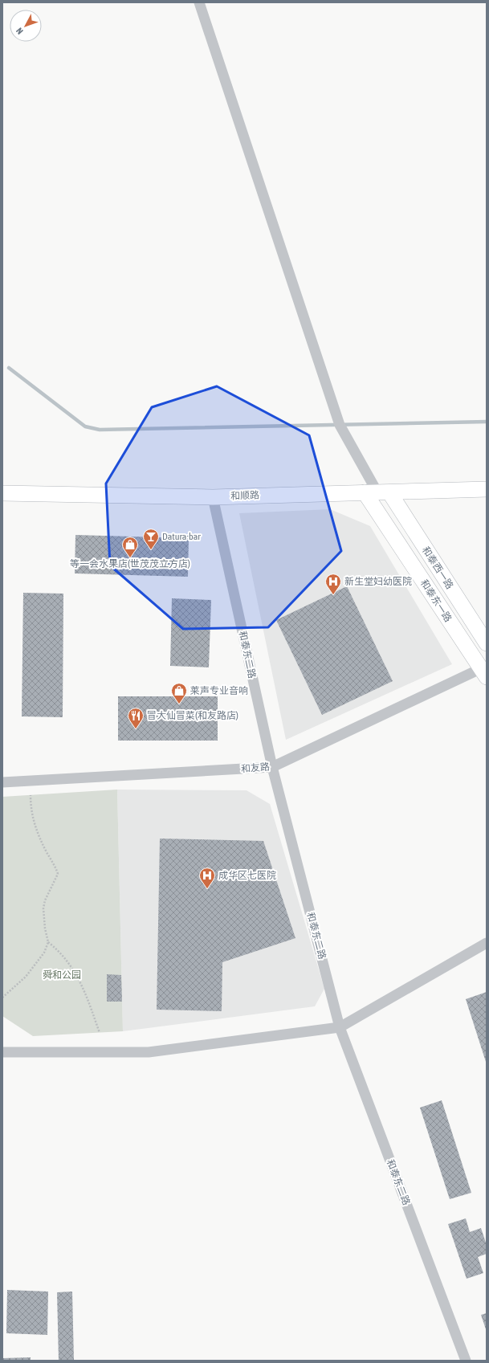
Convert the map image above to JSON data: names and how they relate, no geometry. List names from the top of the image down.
{
  "streets": {
    "street": [
      "和顺路",
      "和泰西一路",
      "和泰东一路",
      "和泰东二路",
      "和友路"
    ]
  },
  "crossings": [
    ["和顺路", "和泰西一路"],
    ["和顺路", "和泰东一路"],
    ["和顺路", "和泰东二路"],
    ["和泰西一路", "和泰东一路"],
    ["和泰东一路", "和友路"],
    ["和泰东二路", "和友路"]
  ],
  "parks": ["舜和公园"],
  "places": {
    "bar": ["Datura·bar"],
    "shop": ["等一会水果店(世茂茂立方店)", "莱声专业音响"],
    "hospital": ["新生堂妇幼医院", "成华区七医院"],
    "restaurant": ["冒大仙冒菜(和友路店)"]
  },
  "north": "bottom left"
}
